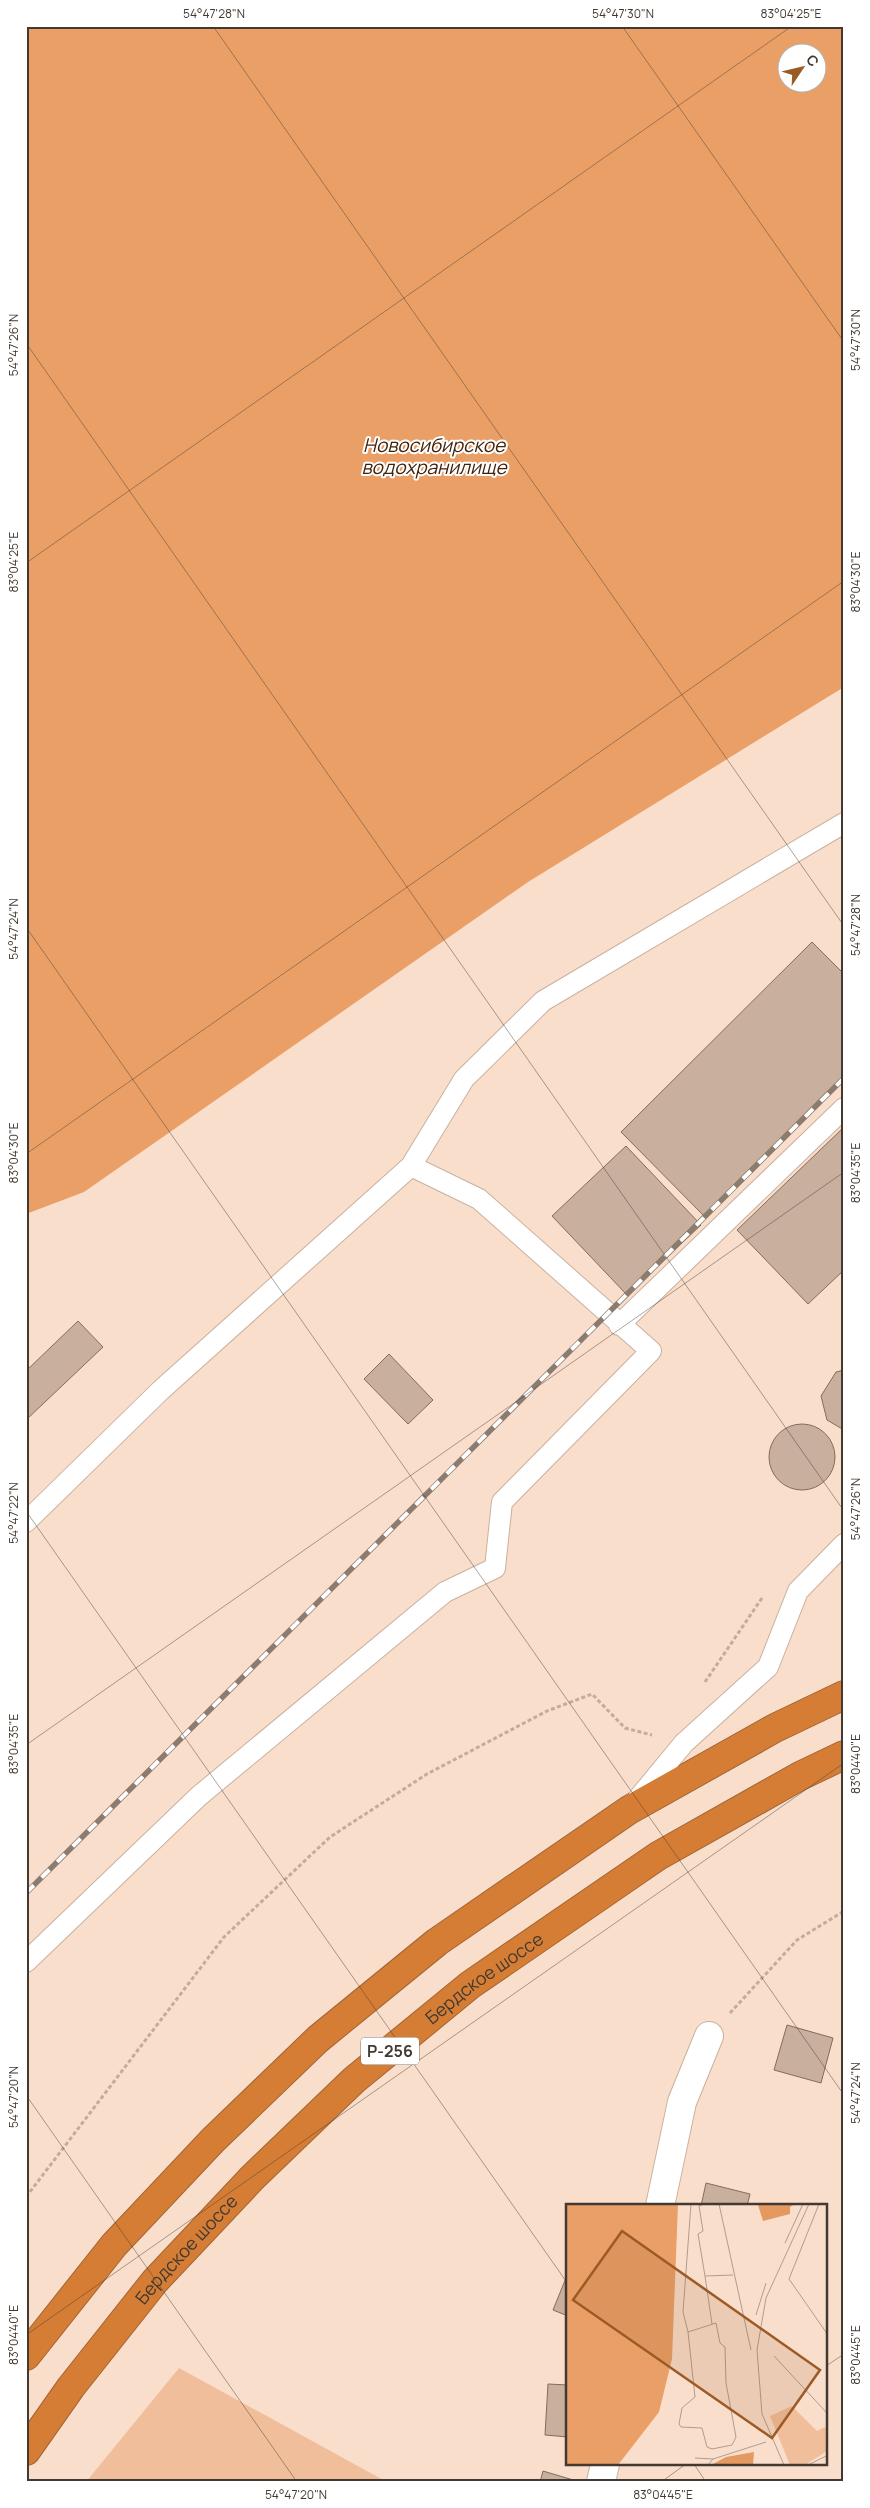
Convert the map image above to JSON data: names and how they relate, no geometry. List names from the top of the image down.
{
  "streets": {
    "highway": ["Бердское шоссе", "Р-256"]
  },
  "water": ["Новосибирское водохранилище"],
  "north": "top right",
  "coordinates": [
    "54°47'28\"N",
    "54°47'30\"N",
    "83°04'25\"E",
    "54°47'26\"N",
    "83°04'30\"E",
    "54°47'24\"N",
    "83°04'35\"E",
    "54°47'22\"N",
    "83°04'40\"E",
    "54°47'20\"N",
    "83°04'45\"E"
  ]
}
